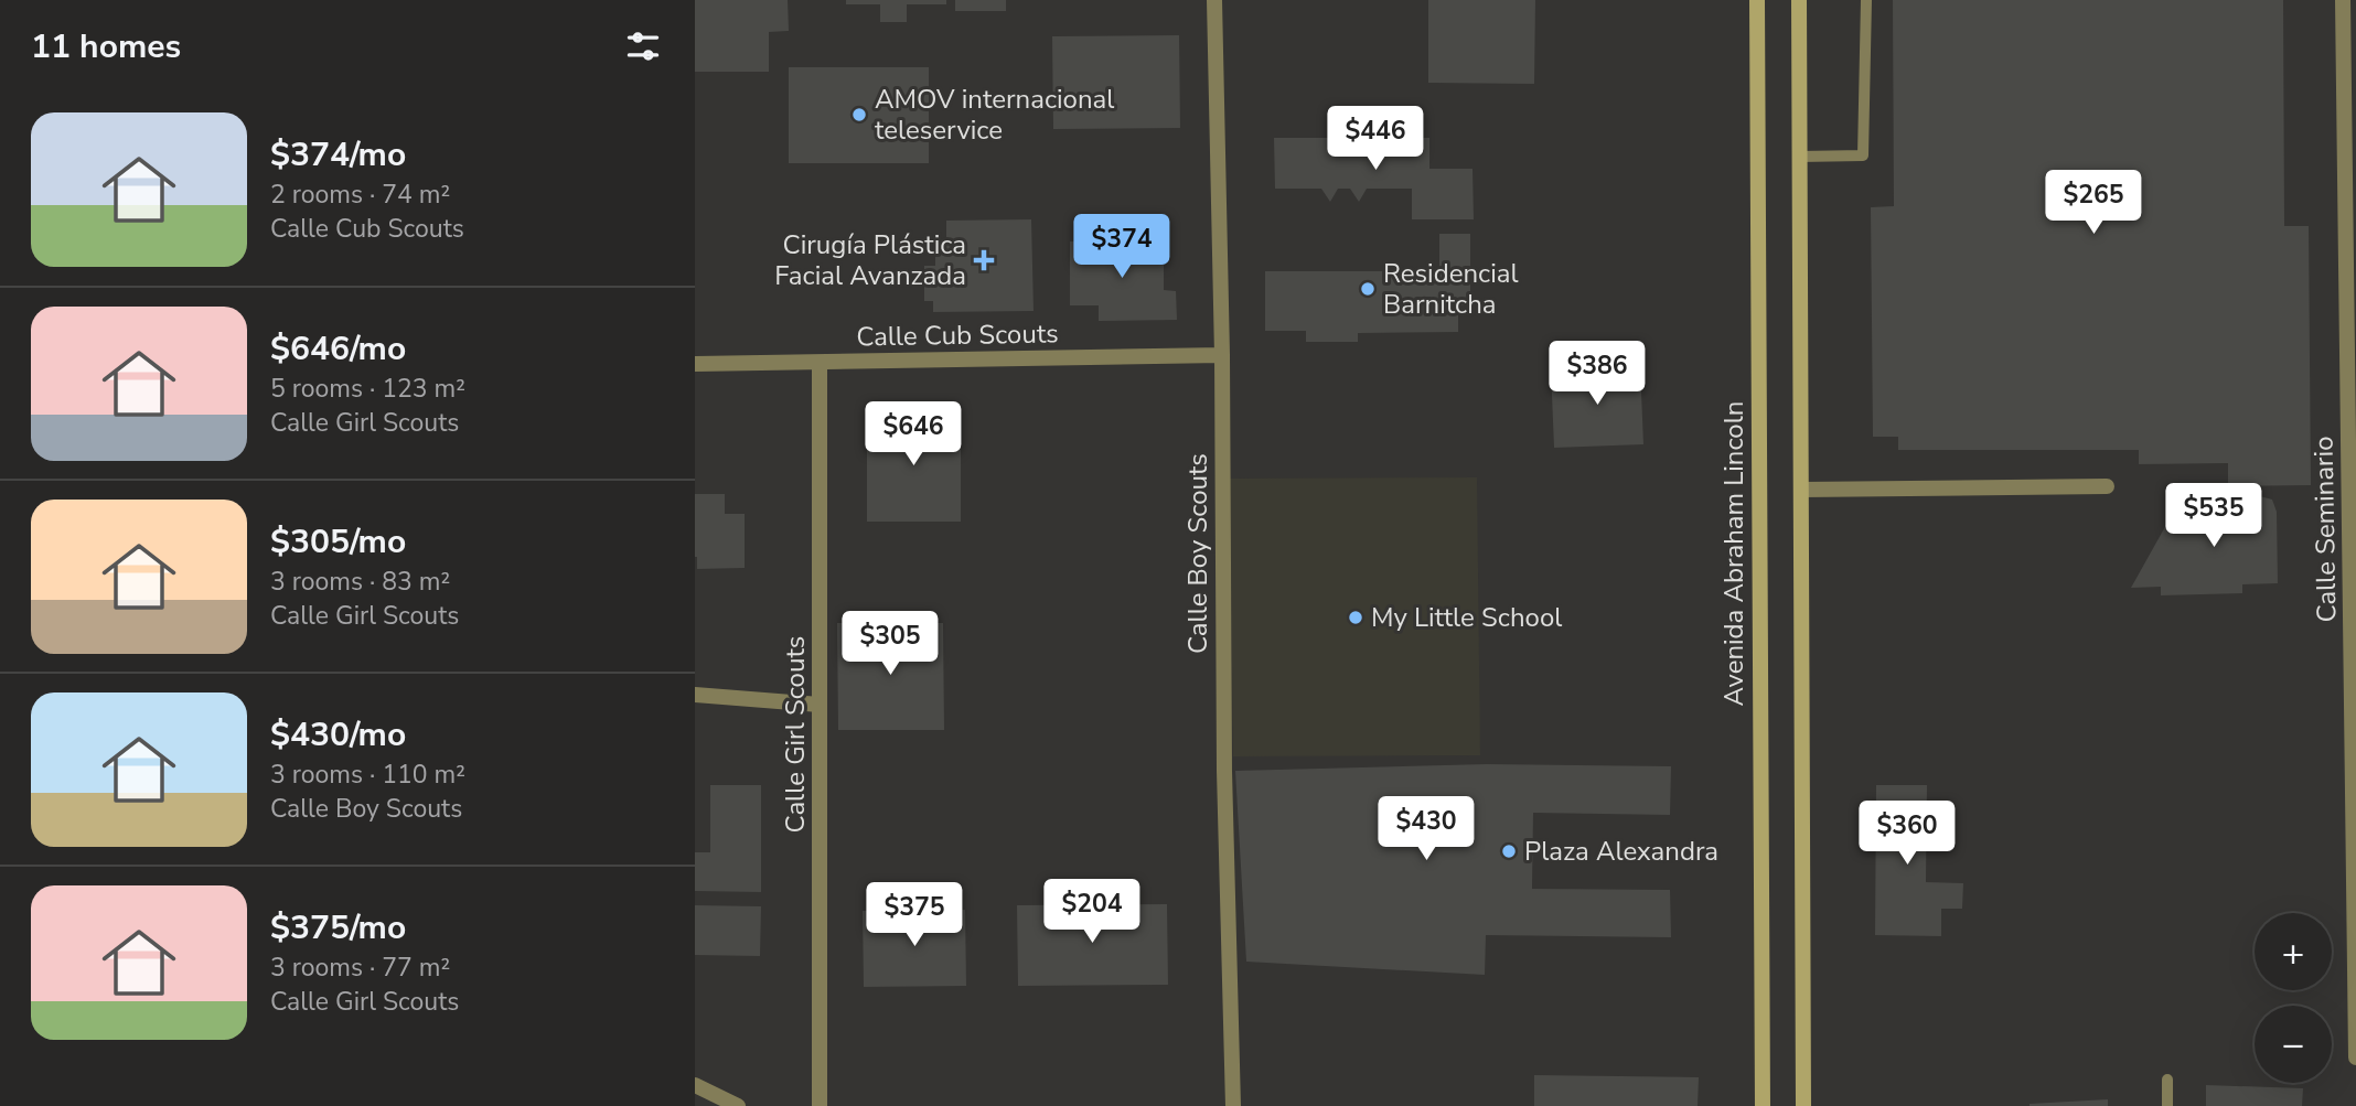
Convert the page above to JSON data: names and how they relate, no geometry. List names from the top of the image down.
{
  "streets": {
    "main road": ["Avenida Abraham Lincoln"],
    "street": [
      "Calle Cub Scouts",
      "Calle Seminario",
      "Calle Boy Scouts",
      "Calle Girl Scouts"
    ]
  },
  "crossings": [
    ["Calle Cub Scouts", "Calle Boy Scouts"],
    ["Calle Cub Scouts", "Calle Girl Scouts"]
  ],
  "places": {
    "other": [
      "AMOV internacional teleservice",
      "Residencial Barnitcha",
      "My Little School",
      "Plaza Alexandra"
    ],
    "health": ["Cirugía Plástica Facial Avanzada"]
  },
  "page": {
    "heading": "11 homes",
    "list": [
      {
        "name": "$374/mo",
        "note": "2 rooms · 74 m² · Calle Cub Scouts"
      },
      {
        "name": "$646/mo",
        "note": "5 rooms · 123 m² · Calle Girl Scouts"
      },
      {
        "name": "$305/mo",
        "note": "3 rooms · 83 m² · Calle Girl Scouts"
      },
      {
        "name": "$430/mo",
        "note": "3 rooms · 110 m² · Calle Boy Scouts"
      },
      {
        "name": "$375/mo",
        "note": "3 rooms · 77 m² · Calle Girl Scouts"
      }
    ],
    "price": [
      "$446",
      "$265",
      "$374",
      "$386",
      "$646",
      "$535",
      "$305",
      "$430",
      "$360",
      "$204",
      "$375"
    ],
    "map_buttons": ["+", "−"]
  }
}
